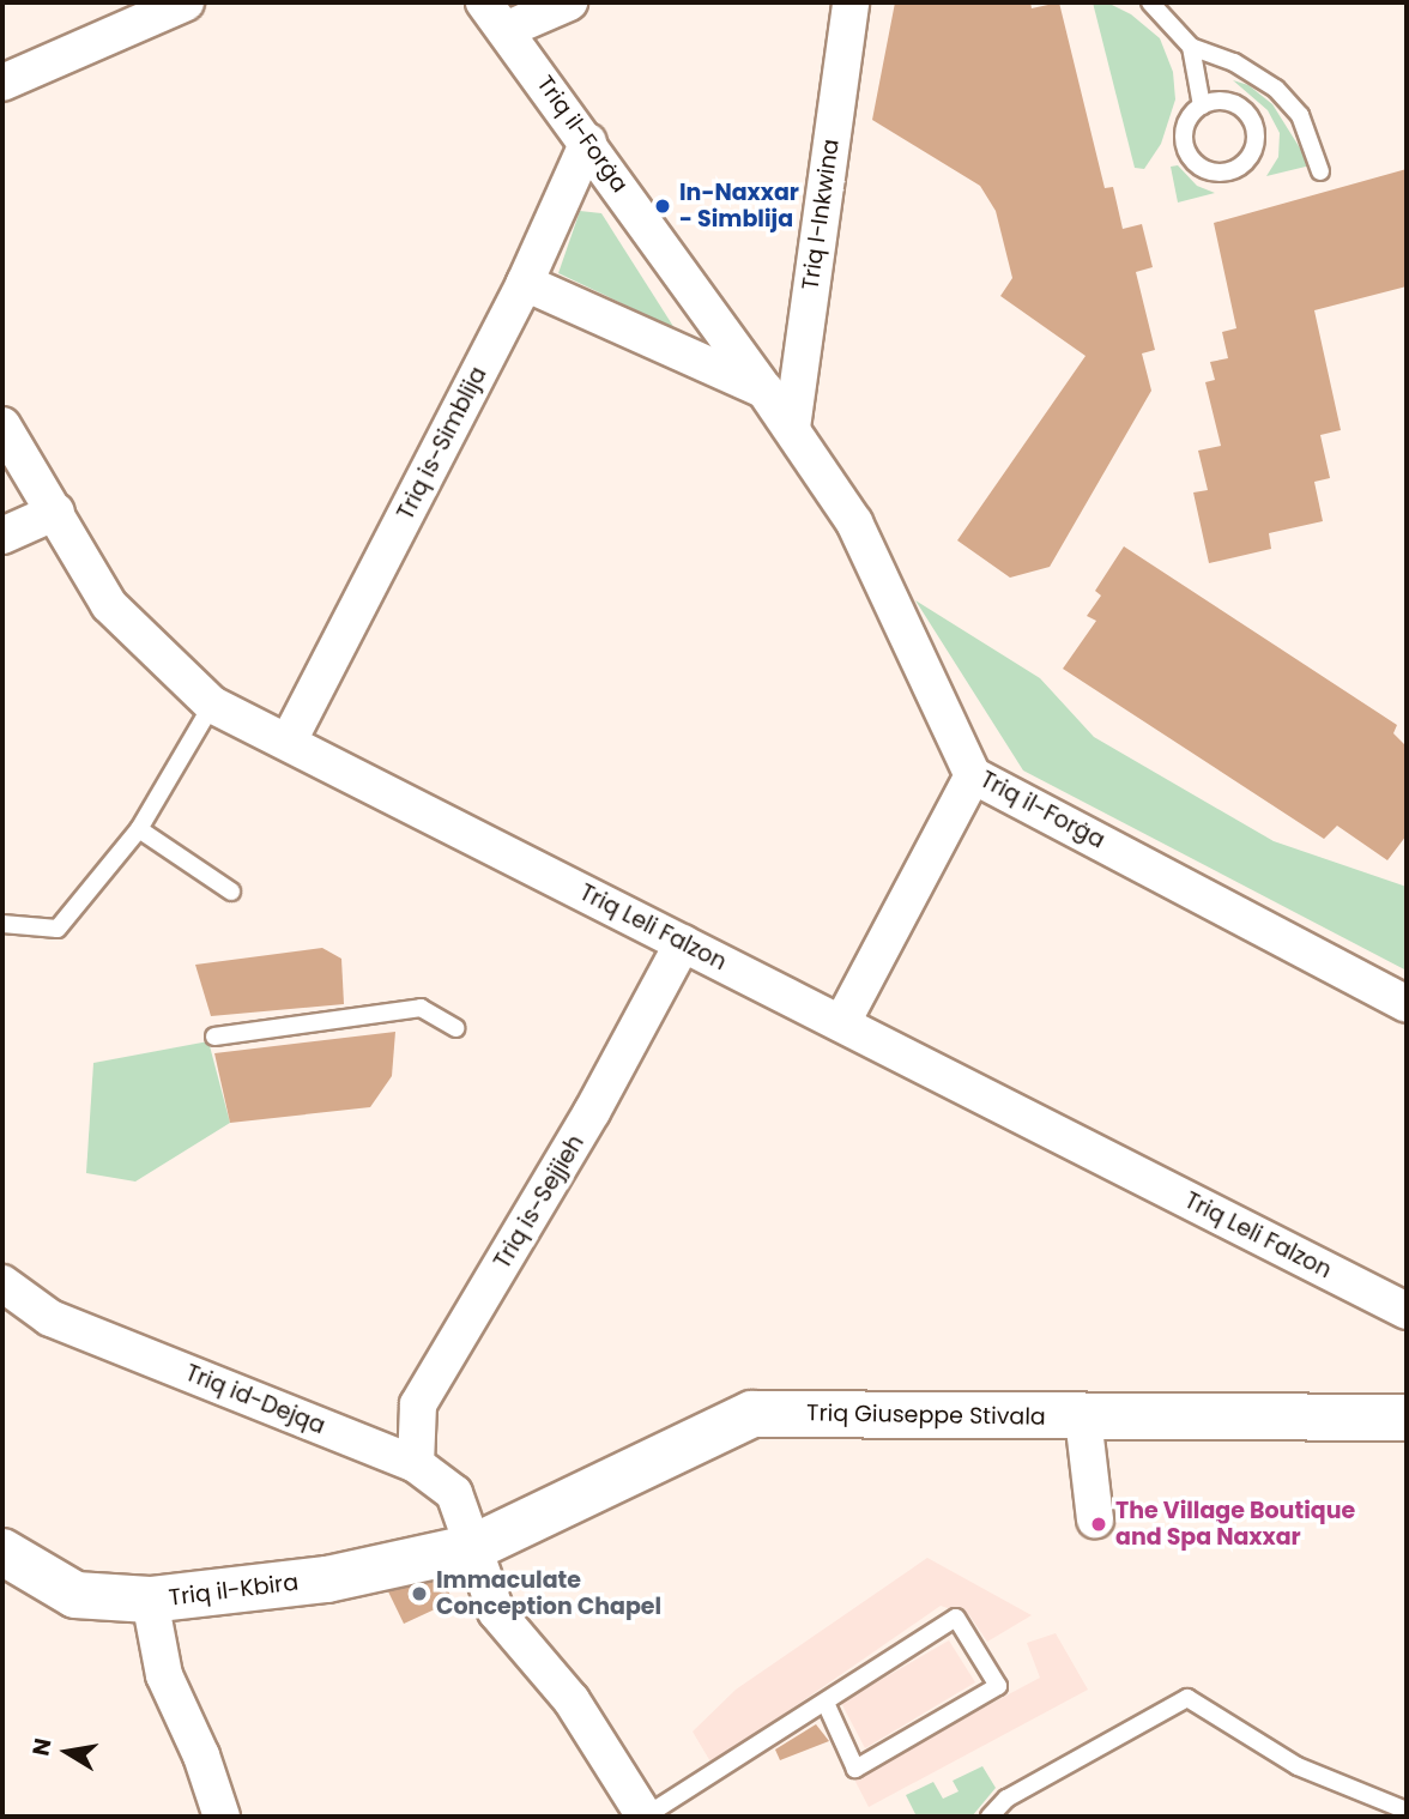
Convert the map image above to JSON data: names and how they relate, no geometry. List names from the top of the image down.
{
  "streets": {
    "street": [
      "Triq il-Forġa",
      "Triq l-Inkwina",
      "Triq is-Simblija",
      "Triq Leli Falzon",
      "Triq is-Sejjieh",
      "Triq id-Dejqa",
      "Triq Giuseppe Stivala",
      "Triq il-Kbira"
    ]
  },
  "crossings": [
    ["Triq il-Forġa", "Triq l-Inkwina"],
    ["Triq il-Forġa", "Triq is-Simblija"],
    ["Triq is-Simblija", "Triq Leli Falzon"],
    ["Triq Leli Falzon", "Triq is-Sejjieh"],
    ["Triq is-Sejjieh", "Triq id-Dejqa"],
    ["Triq id-Dejqa", "Triq Giuseppe Stivala"],
    ["Triq id-Dejqa", "Triq il-Kbira"],
    ["Triq Giuseppe Stivala", "Triq il-Kbira"]
  ],
  "places": ["In-Naxxar - Simblija", "The Village Boutique and Spa Naxxar", "Immaculate Conception Chapel"],
  "north": "left"
}
